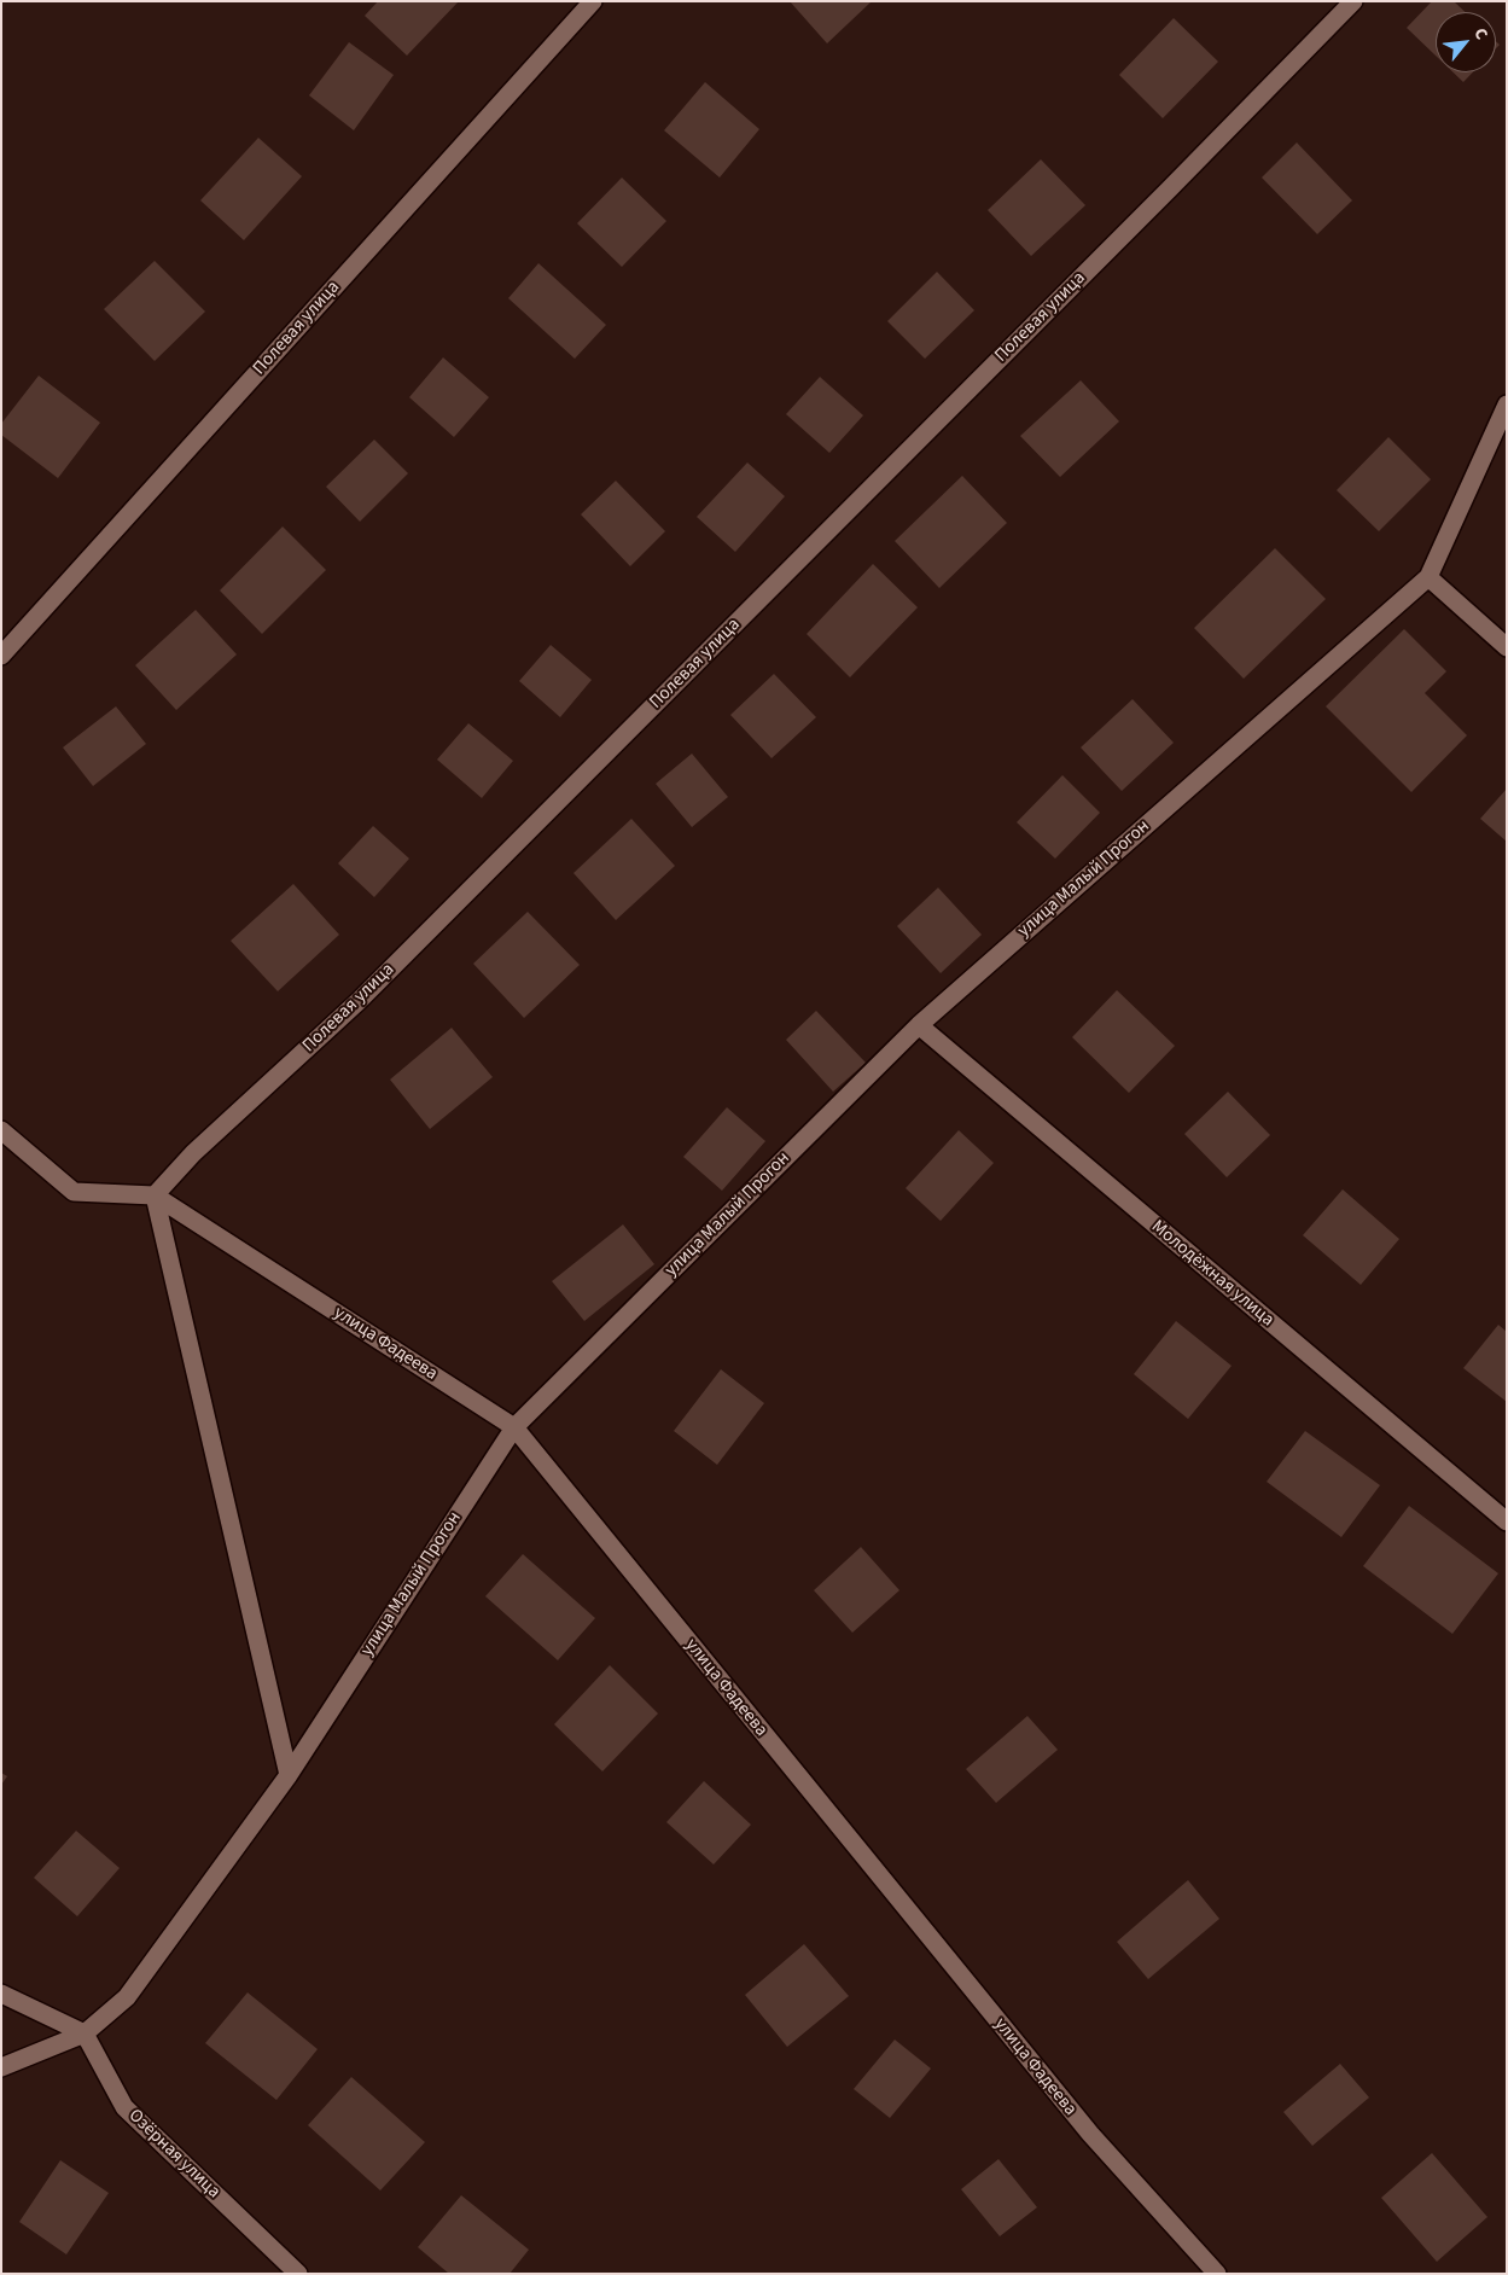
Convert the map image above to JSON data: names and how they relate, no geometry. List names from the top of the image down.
{
  "streets": {
    "street": [
      "Полевая улица",
      "улица Малый Прогон",
      "Молодёжная улица",
      "улица Фадеева",
      "Озёрная улица"
    ]
  },
  "crossings": [
    ["Полевая улица", "улица Фадеева"],
    ["улица Малый Прогон", "Молодёжная улица"],
    ["улица Малый Прогон", "улица Фадеева"],
    ["улица Малый Прогон", "Озёрная улица"]
  ],
  "north": "top right"
}
